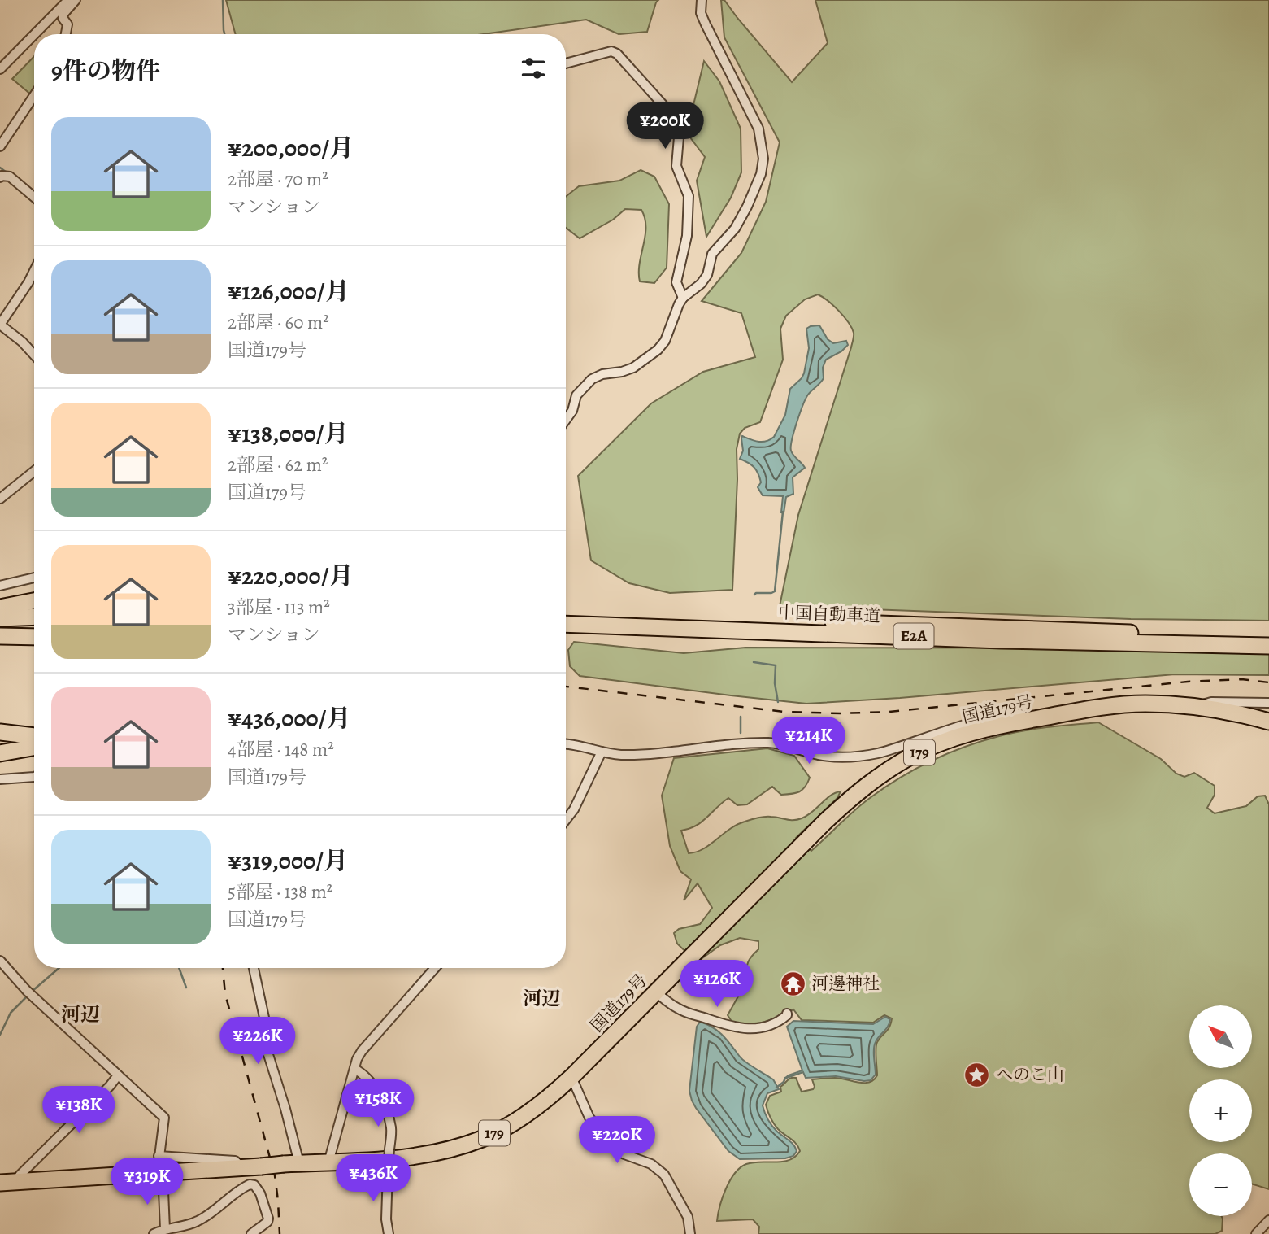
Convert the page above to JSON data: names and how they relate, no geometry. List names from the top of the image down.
{
  "streets": {
    "highway": [
      "中国自動車道",
      "E2A",
      "国道179号",
      "179"
    ]
  },
  "districts": ["河辺", "河辺"],
  "places": {
    "temple": ["河邊神社"],
    "place": ["へのこ山"]
  },
  "north": "top left",
  "page": {
    "heading": "9件の物件",
    "price": [
      "¥200K",
      "¥214K",
      "¥126K",
      "¥226K",
      "¥158K",
      "¥138K",
      "¥220K",
      "¥436K",
      "¥319K"
    ],
    "list": [
      {
        "name": "¥200,000/月",
        "note": "2部屋 · 70 m² · マンション"
      },
      {
        "name": "¥126,000/月",
        "note": "2部屋 · 60 m² · 国道179号"
      },
      {
        "name": "¥138,000/月",
        "note": "2部屋 · 62 m² · 国道179号"
      },
      {
        "name": "¥220,000/月",
        "note": "3部屋 · 113 m² · マンション"
      },
      {
        "name": "¥436,000/月",
        "note": "4部屋 · 148 m² · 国道179号"
      },
      {
        "name": "¥319,000/月",
        "note": "5部屋 · 138 m² · 国道179号"
      }
    ],
    "map_buttons": ["+", "−"]
  }
}
